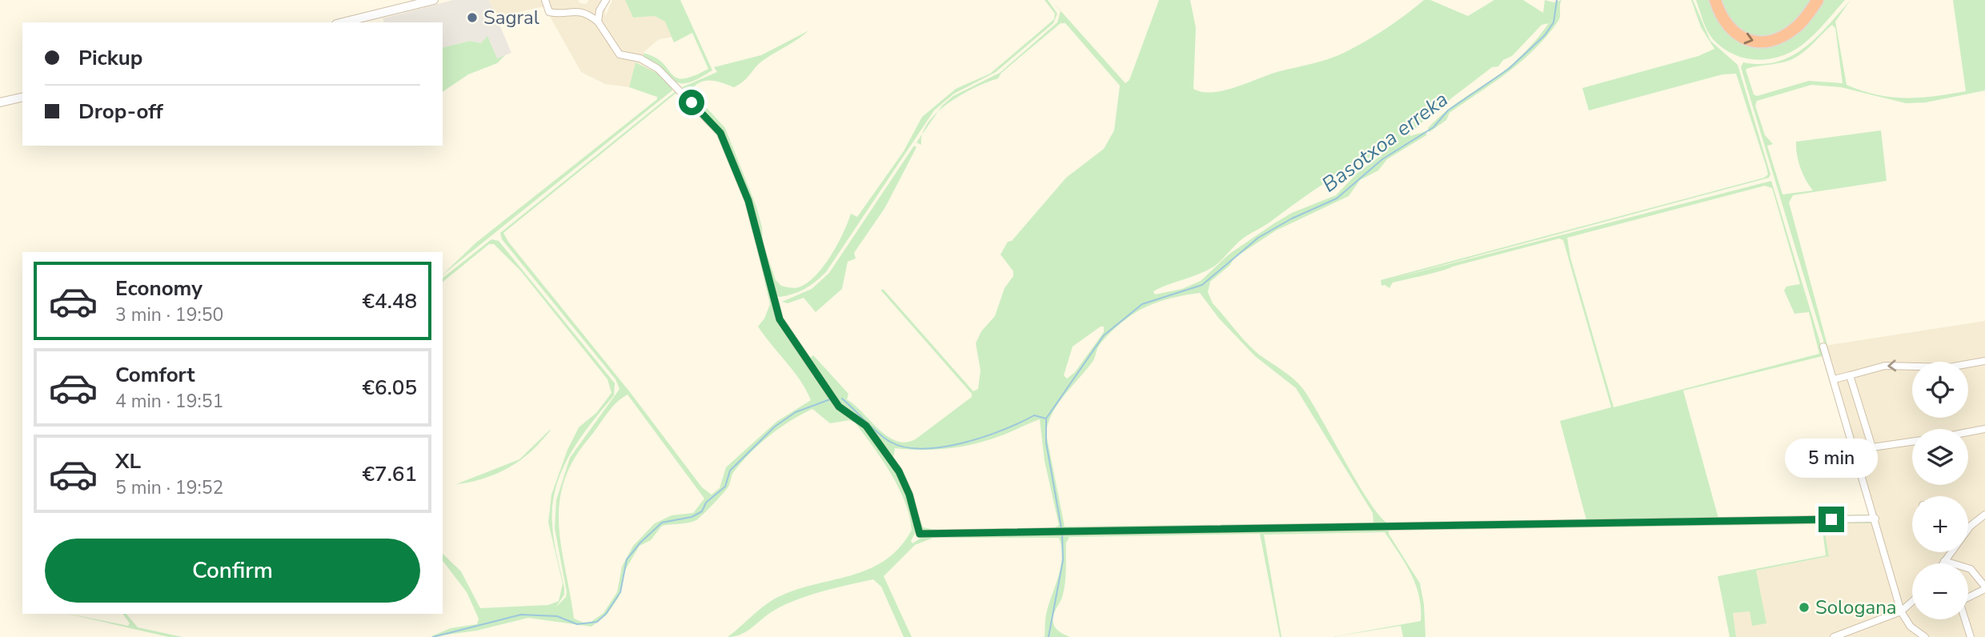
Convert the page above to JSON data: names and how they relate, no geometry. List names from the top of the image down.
{
  "water": ["Basotxoa erreka"],
  "places": ["Sagral", "Sologana"],
  "page": {
    "banner": ["Pickup", "Drop-off"],
    "list": [
      {
        "name": "Economy",
        "note": "3 min · 19:50",
        "value": "€4.48"
      },
      {
        "name": "Comfort",
        "note": "4 min · 19:51",
        "value": "€6.05"
      },
      {
        "name": "XL",
        "note": "5 min · 19:52",
        "value": "€7.61"
      }
    ],
    "map_buttons": ["+", "−"],
    "bubble": "5 min",
    "buttons": "Confirm"
  }
}
